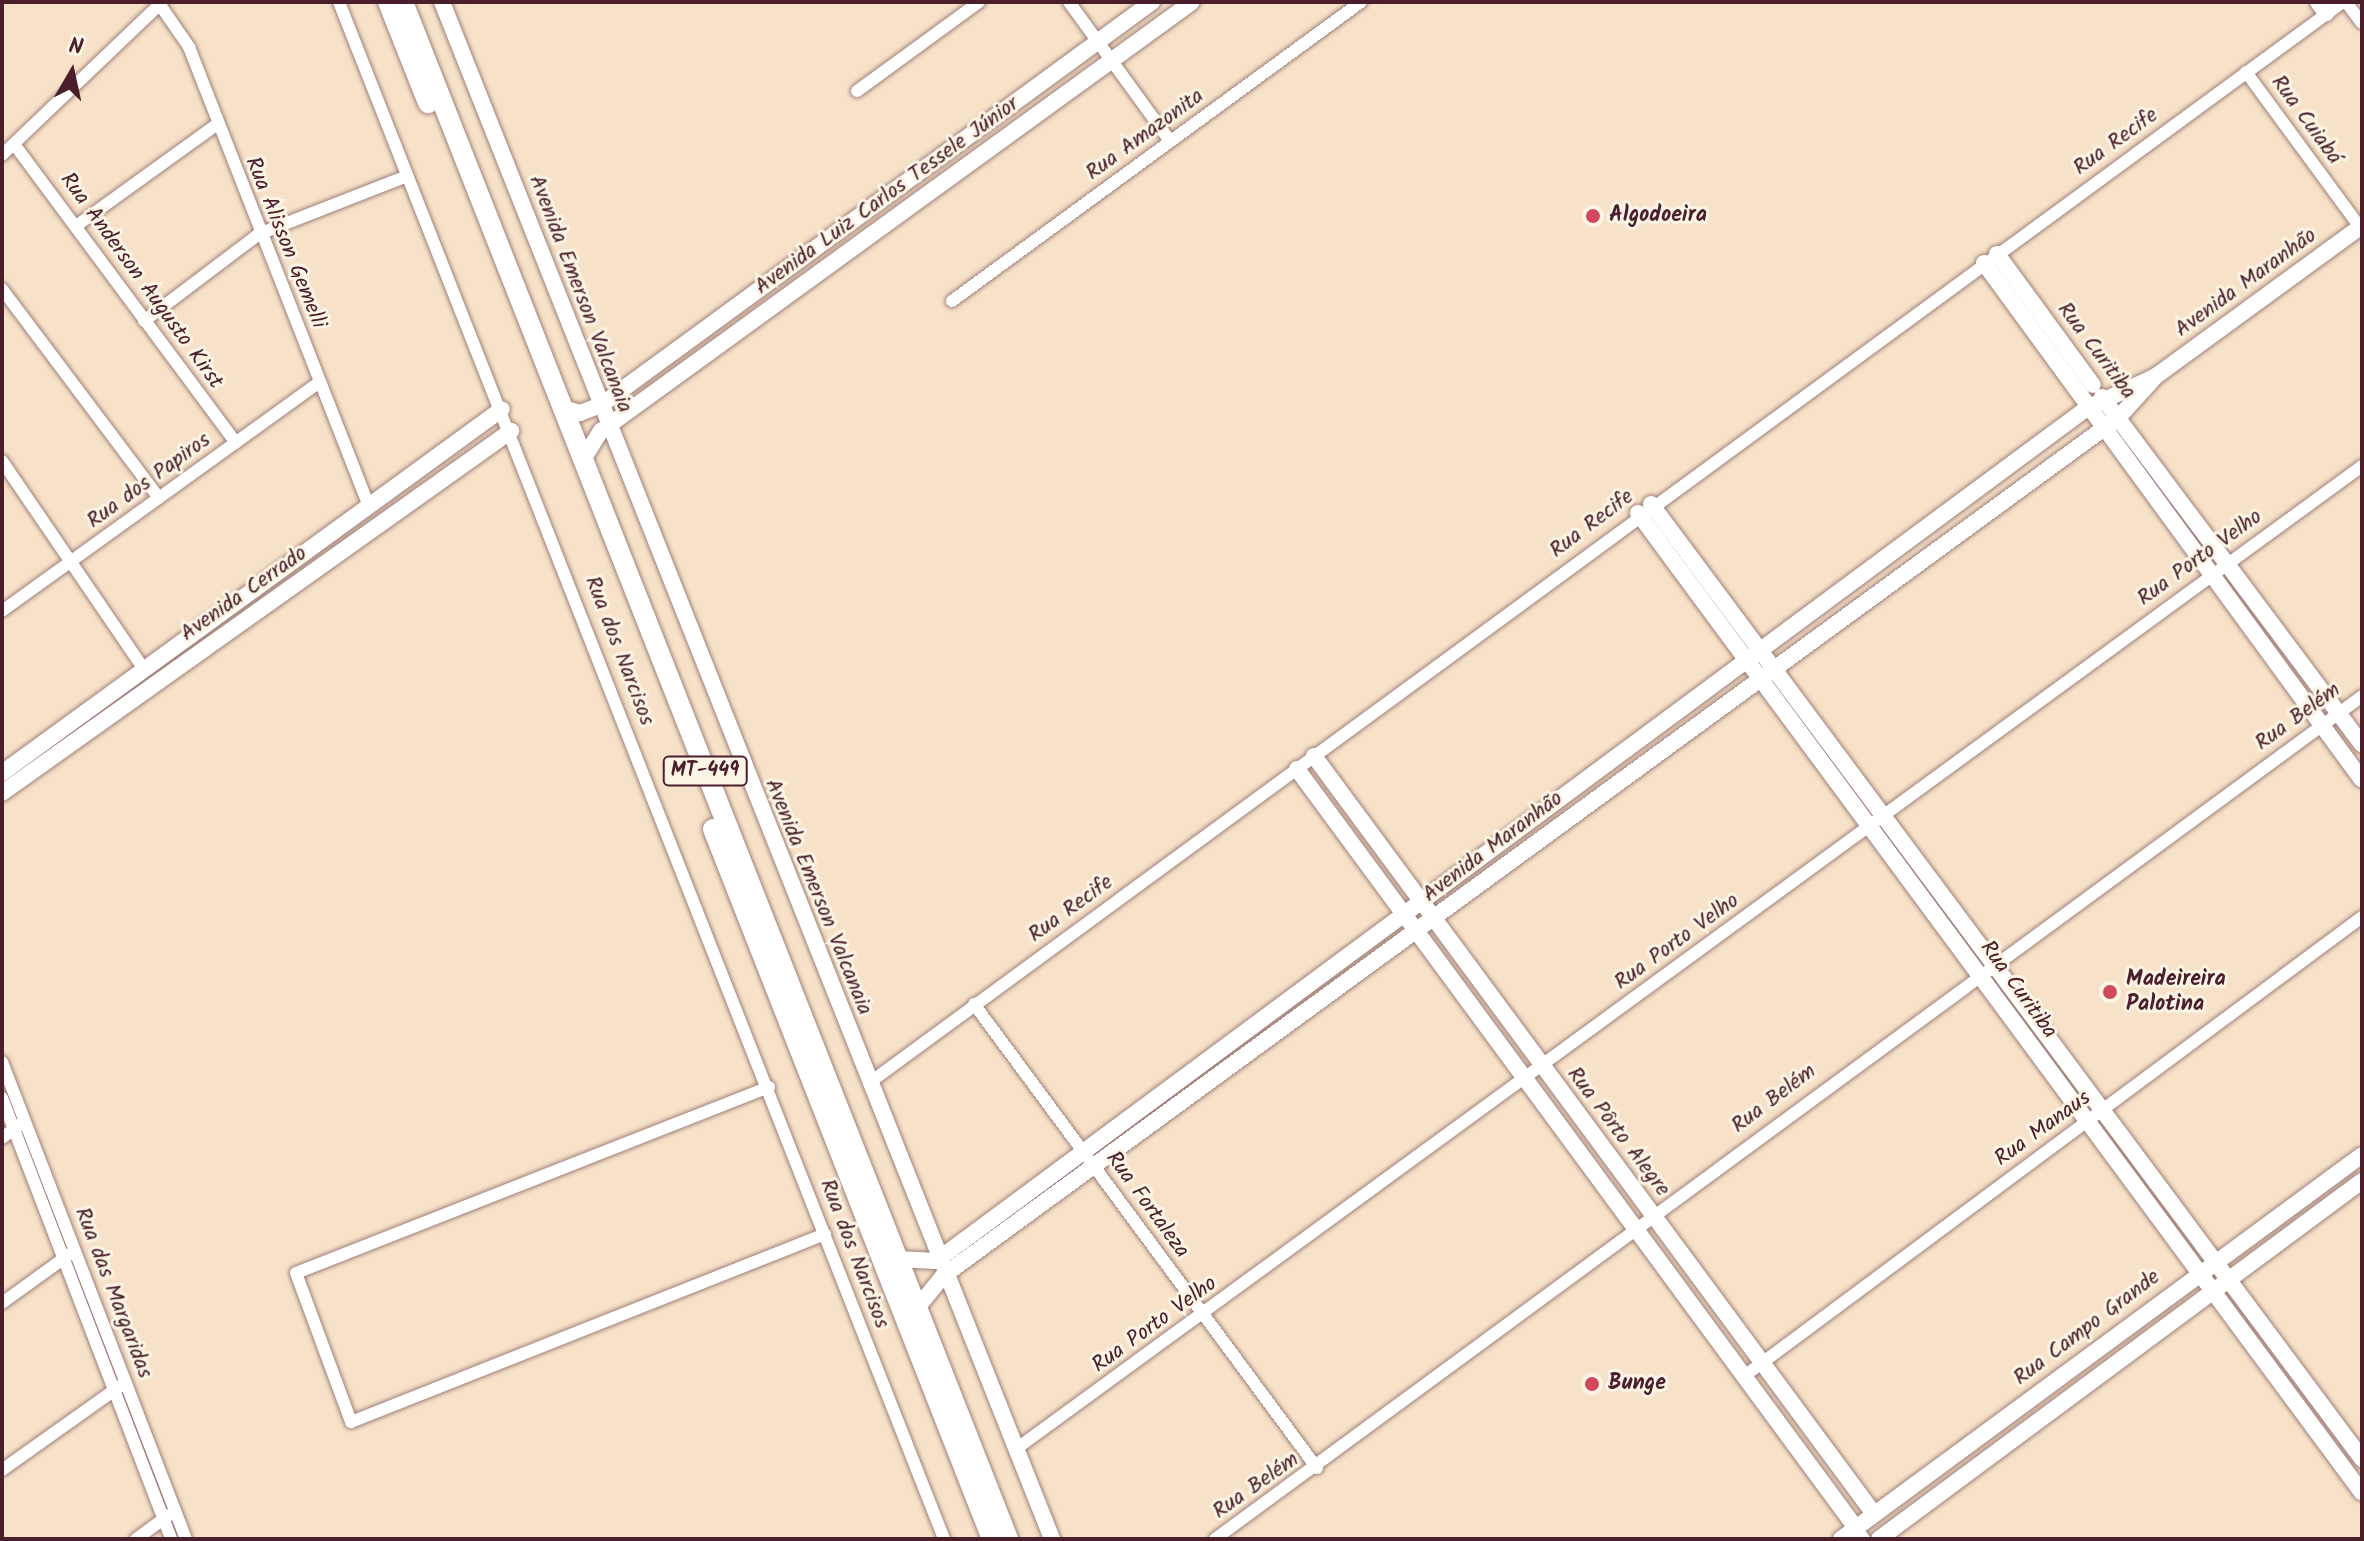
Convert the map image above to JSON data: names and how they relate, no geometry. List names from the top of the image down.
{
  "streets": {
    "main road": ["MT-449"],
    "street": [
      "Rua Cuiabá",
      "Rua Amazonita",
      "Rua Recife",
      "Avenida Luiz Carlos Tessele Júnior",
      "Rua Alisson Gemelli",
      "Rua Anderson Augusto Kirst",
      "Avenida Maranhão",
      "Avenida Emerson Valcanaia",
      "Rua Curitiba",
      "Rua dos Papiros",
      "Rua Porto Velho",
      "Avenida Cerrado",
      "Rua dos Narcisos",
      "Rua Belém",
      "Rua Manaus",
      "Rua Pôrto Alegre",
      "Rua Fortaleza",
      "Rua das Margaridas",
      "Rua Campo Grande"
    ]
  },
  "crossings": [
    ["Rua Cuiabá", "Rua Recife"],
    ["Rua Cuiabá", "Avenida Maranhão"],
    ["Rua Recife", "Avenida Emerson Valcanaia"],
    ["Rua Recife", "Rua Curitiba"],
    ["Rua Recife", "Rua Pôrto Alegre"],
    ["Rua Recife", "Rua Fortaleza"],
    ["Avenida Luiz Carlos Tessele Júnior", "Avenida Emerson Valcanaia"],
    ["Avenida Luiz Carlos Tessele Júnior", "MT-449"],
    ["Rua Alisson Gemelli", "Rua dos Papiros"],
    ["Rua Alisson Gemelli", "Avenida Cerrado"],
    ["Rua Anderson Augusto Kirst", "Rua dos Papiros"],
    ["Avenida Maranhão", "Avenida Emerson Valcanaia"],
    ["Avenida Maranhão", "Rua Curitiba"],
    ["Avenida Maranhão", "MT-449"],
    ["Avenida Maranhão", "Rua Pôrto Alegre"],
    ["Avenida Maranhão", "Rua Fortaleza"],
    ["Avenida Emerson Valcanaia", "Rua Porto Velho"],
    ["Rua Curitiba", "Rua Porto Velho"],
    ["Rua Curitiba", "Rua Belém"],
    ["Rua Curitiba", "Rua Manaus"],
    ["Rua Curitiba", "Rua Campo Grande"],
    ["Rua Porto Velho", "Rua Pôrto Alegre"],
    ["Rua Porto Velho", "Rua Fortaleza"],
    ["Avenida Cerrado", "Rua dos Narcisos"],
    ["Rua Belém", "Rua Pôrto Alegre"],
    ["Rua Belém", "Rua Fortaleza"],
    ["Rua Manaus", "Rua Pôrto Alegre"],
    ["Rua Pôrto Alegre", "Rua Campo Grande"]
  ],
  "places": ["Algodoeira", "Madeireira Palotina", "Bunge"],
  "north": "top"
}
